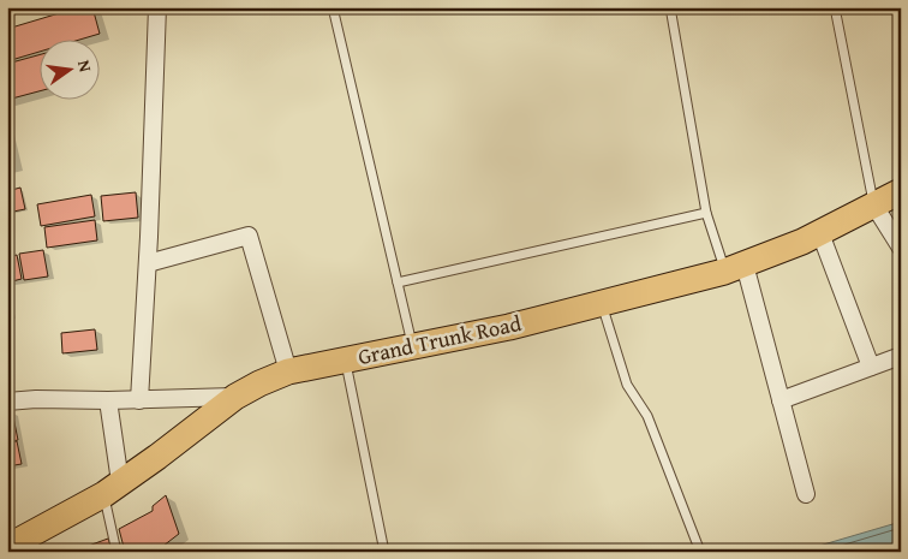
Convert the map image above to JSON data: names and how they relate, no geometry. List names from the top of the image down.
{
  "streets": {
    "main road": ["Grand Trunk Road"]
  },
  "north": "right"
}
